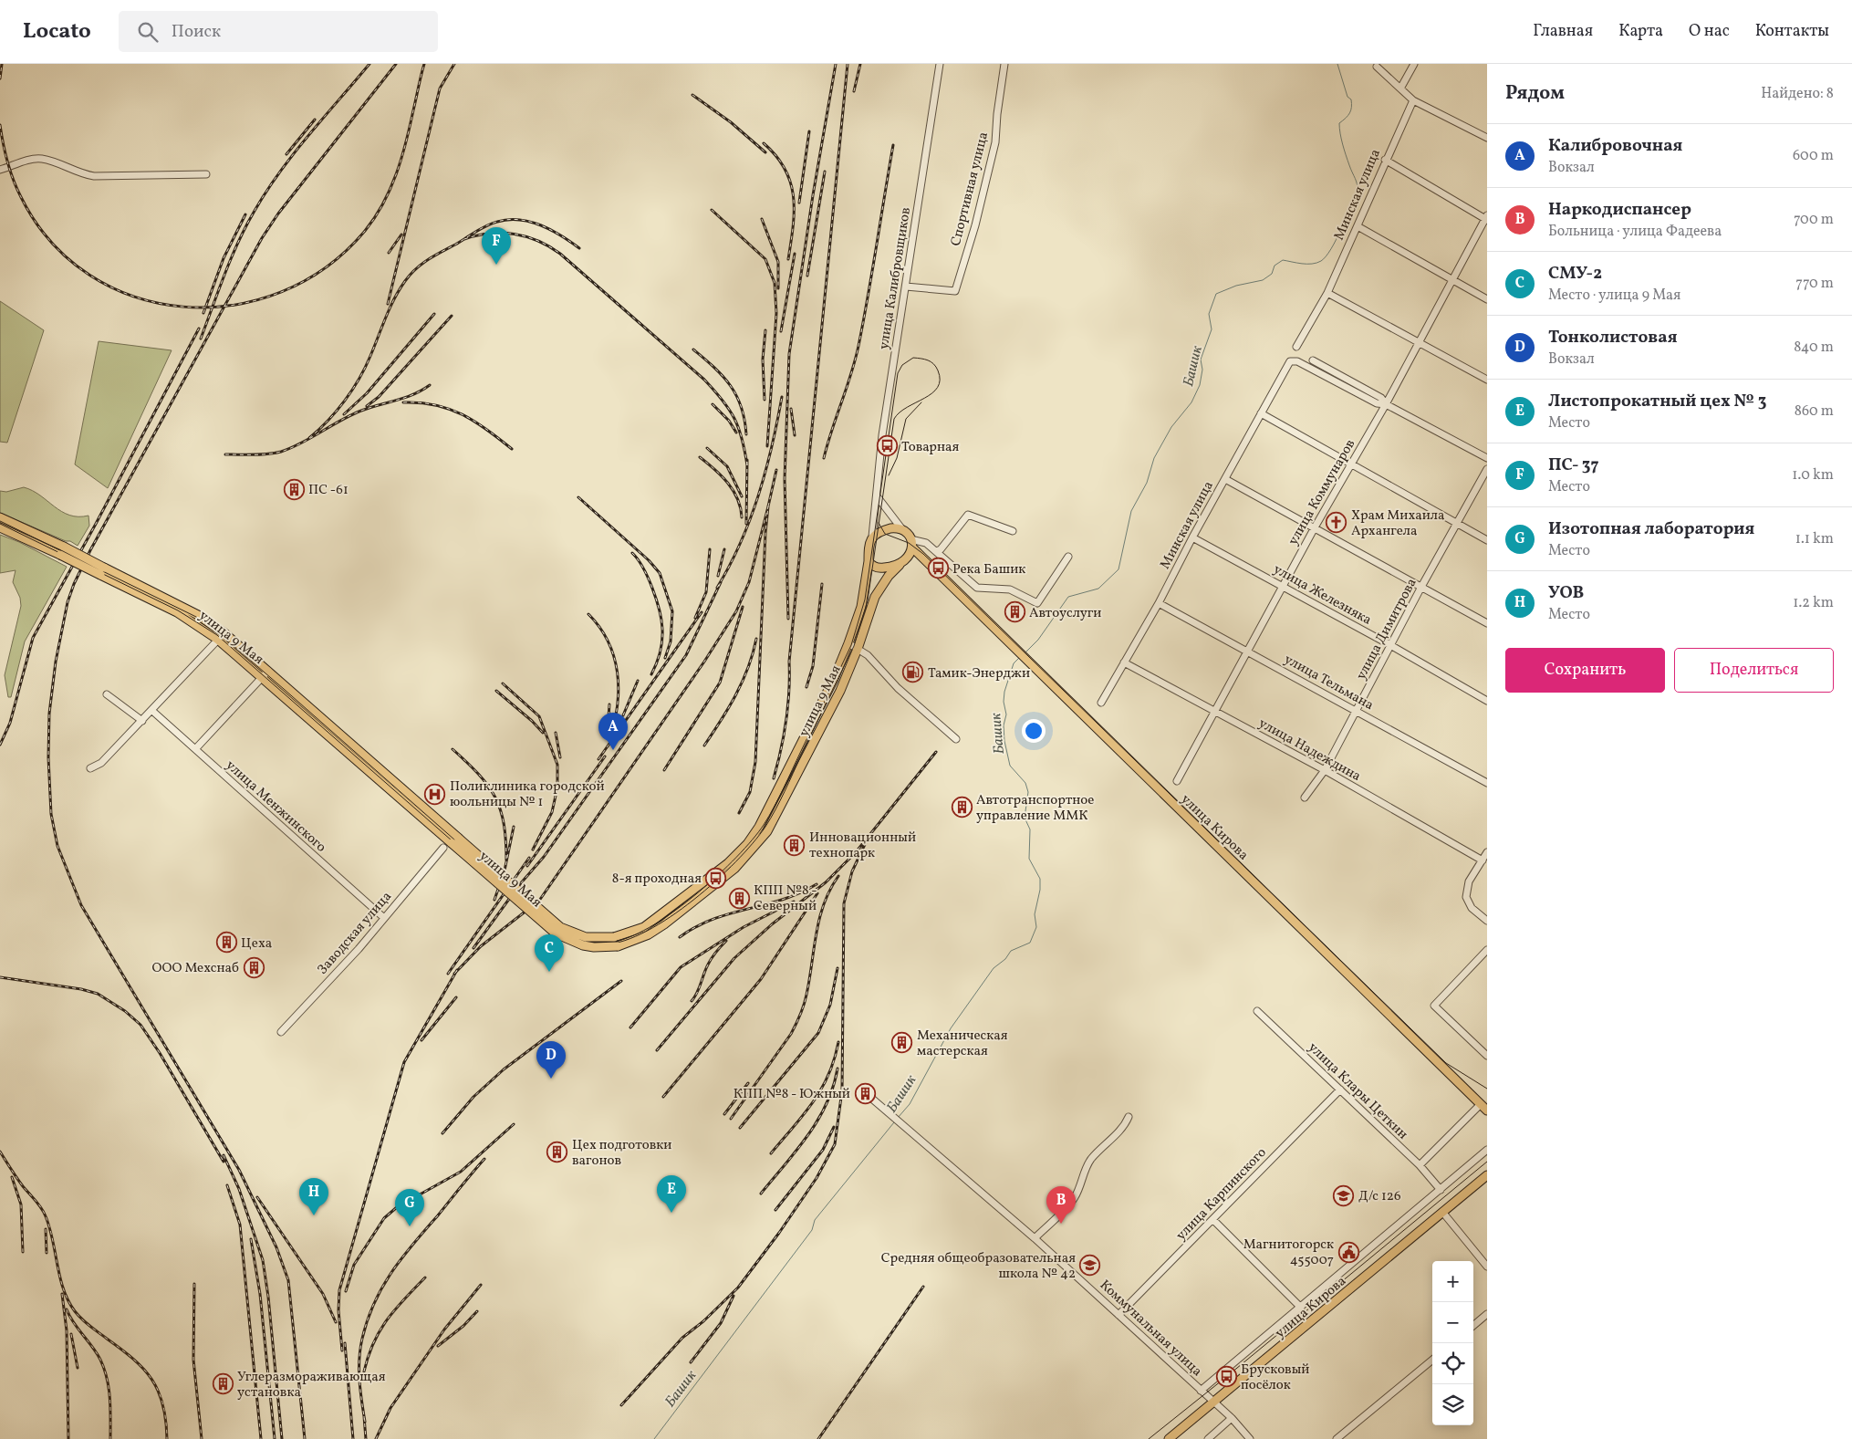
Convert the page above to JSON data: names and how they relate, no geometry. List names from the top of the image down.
{
  "streets": {
    "main road": ["улица 9 Мая", "улица Кирова"],
    "street": [
      "Спортивная улица",
      "Минская улица",
      "улица Калибровщиков",
      "улица Коммунаров",
      "улица Железняка",
      "улица Димитрова",
      "улица Тельмана",
      "улица Надеждина",
      "улица Менжинского",
      "Заводская улица",
      "улица Клары Цеткин",
      "улица Карпинского",
      "Коммунальная улица"
    ]
  },
  "crossings": [
    ["Спортивная улица", "улица Калибровщиков"],
    ["Минская улица", "улица Железняка"],
    ["Минская улица", "улица Тельмана"],
    ["Минская улица", "улица Надеждина"],
    ["улица Калибровщиков", "улица 9 Мая"],
    ["улица Калибровщиков", "улица Кирова"],
    ["улица Коммунаров", "улица Железняка"],
    ["улица Коммунаров", "улица Тельмана"],
    ["улица Коммунаров", "улица Надеждина"],
    ["улица Железняка", "улица Димитрова"],
    ["улица Димитрова", "улица Тельмана"],
    ["улица Димитрова", "улица Надеждина"],
    ["улица 9 Мая", "улица Кирова"],
    ["улица Менжинского", "Заводская улица"],
    ["улица Кирова", "Коммунальная улица"],
    ["улица Клары Цеткин", "улица Карпинского"],
    ["улица Карпинского", "Коммунальная улица"]
  ],
  "water": ["Башик"],
  "places": {
    "bus stop": [
      "Товарная",
      "Река Башик",
      "8-я проходная",
      "Брусковый посёлок"
    ],
    "building": [
      "ПС -61",
      "Автоуслуги",
      "Автотранспортное управление ММК",
      "Инновационный технопарк",
      "КПП №8 - Северный",
      "Цеха",
      "ООО Мехснаб",
      "Механическая мастерская",
      "КПП №8 - Южный",
      "Цех подготовки вагонов",
      "Углеразмораживающая установка"
    ],
    "church": ["Храм Михаила Архангела"],
    "fuel station": ["Тамик-Энерджи"],
    "hospital": ["Поликлиника городской юольницы № 1"],
    "school or university": ["Д/с 126", "Средняя общеобразовательная школа № 42"],
    "public building": ["Магнитогорск 455007"]
  },
  "page": {
    "header": "Locato",
    "search": "Поиск",
    "nav": [
      "Главная",
      "Карта",
      "О нас",
      "Контакты"
    ],
    "heading": ["Рядом", "Найдено: 8"],
    "list": [
      {
        "mark": "A",
        "name": "Калибровочная",
        "note": "Вокзал",
        "value": "600 m"
      },
      {
        "mark": "B",
        "name": "Наркодиспансер",
        "note": "Больница · улица Фадеева",
        "value": "700 m"
      },
      {
        "mark": "C",
        "name": "СМУ-2",
        "note": "Место · улица 9 Мая",
        "value": "770 m"
      },
      {
        "mark": "D",
        "name": "Тонколистовая",
        "note": "Вокзал",
        "value": "840 m"
      },
      {
        "mark": "E",
        "name": "Листопрокатный цех № 3",
        "note": "Место",
        "value": "860 m"
      },
      {
        "mark": "F",
        "name": "ПС- 37",
        "note": "Место",
        "value": "1.0 km"
      },
      {
        "mark": "G",
        "name": "Изотопная лаборатория",
        "note": "Место",
        "value": "1.1 km"
      },
      {
        "mark": "H",
        "name": "УОВ",
        "note": "Место",
        "value": "1.2 km"
      }
    ],
    "pins": [
      "F",
      "A",
      "C",
      "D",
      "E",
      "H",
      "B",
      "G"
    ],
    "buttons": ["Сохранить", "Поделиться"],
    "map_buttons": ["+", "−"]
  }
}
